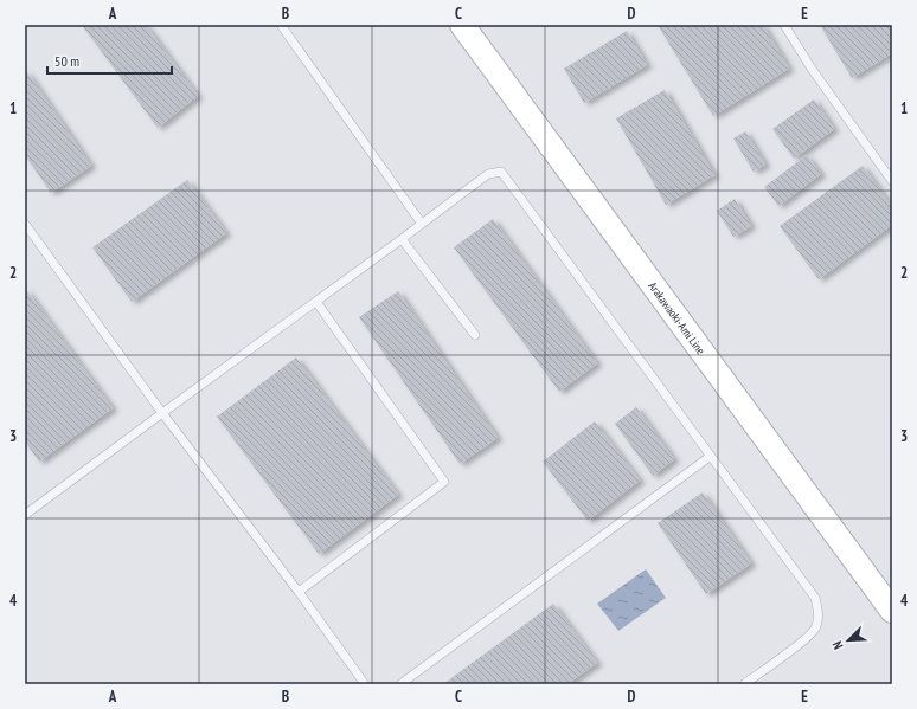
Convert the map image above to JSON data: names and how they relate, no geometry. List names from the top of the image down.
{
  "streets": {
    "main road": ["Arakawaoki-Ami Line"]
  },
  "scale_bar": "50 m",
  "north": "bottom left",
  "grid": {
    "columns": [
      "A",
      "B",
      "C",
      "D",
      "E"
    ],
    "rows": [
      "1",
      "2",
      "3",
      "4"
    ]
  }
}
